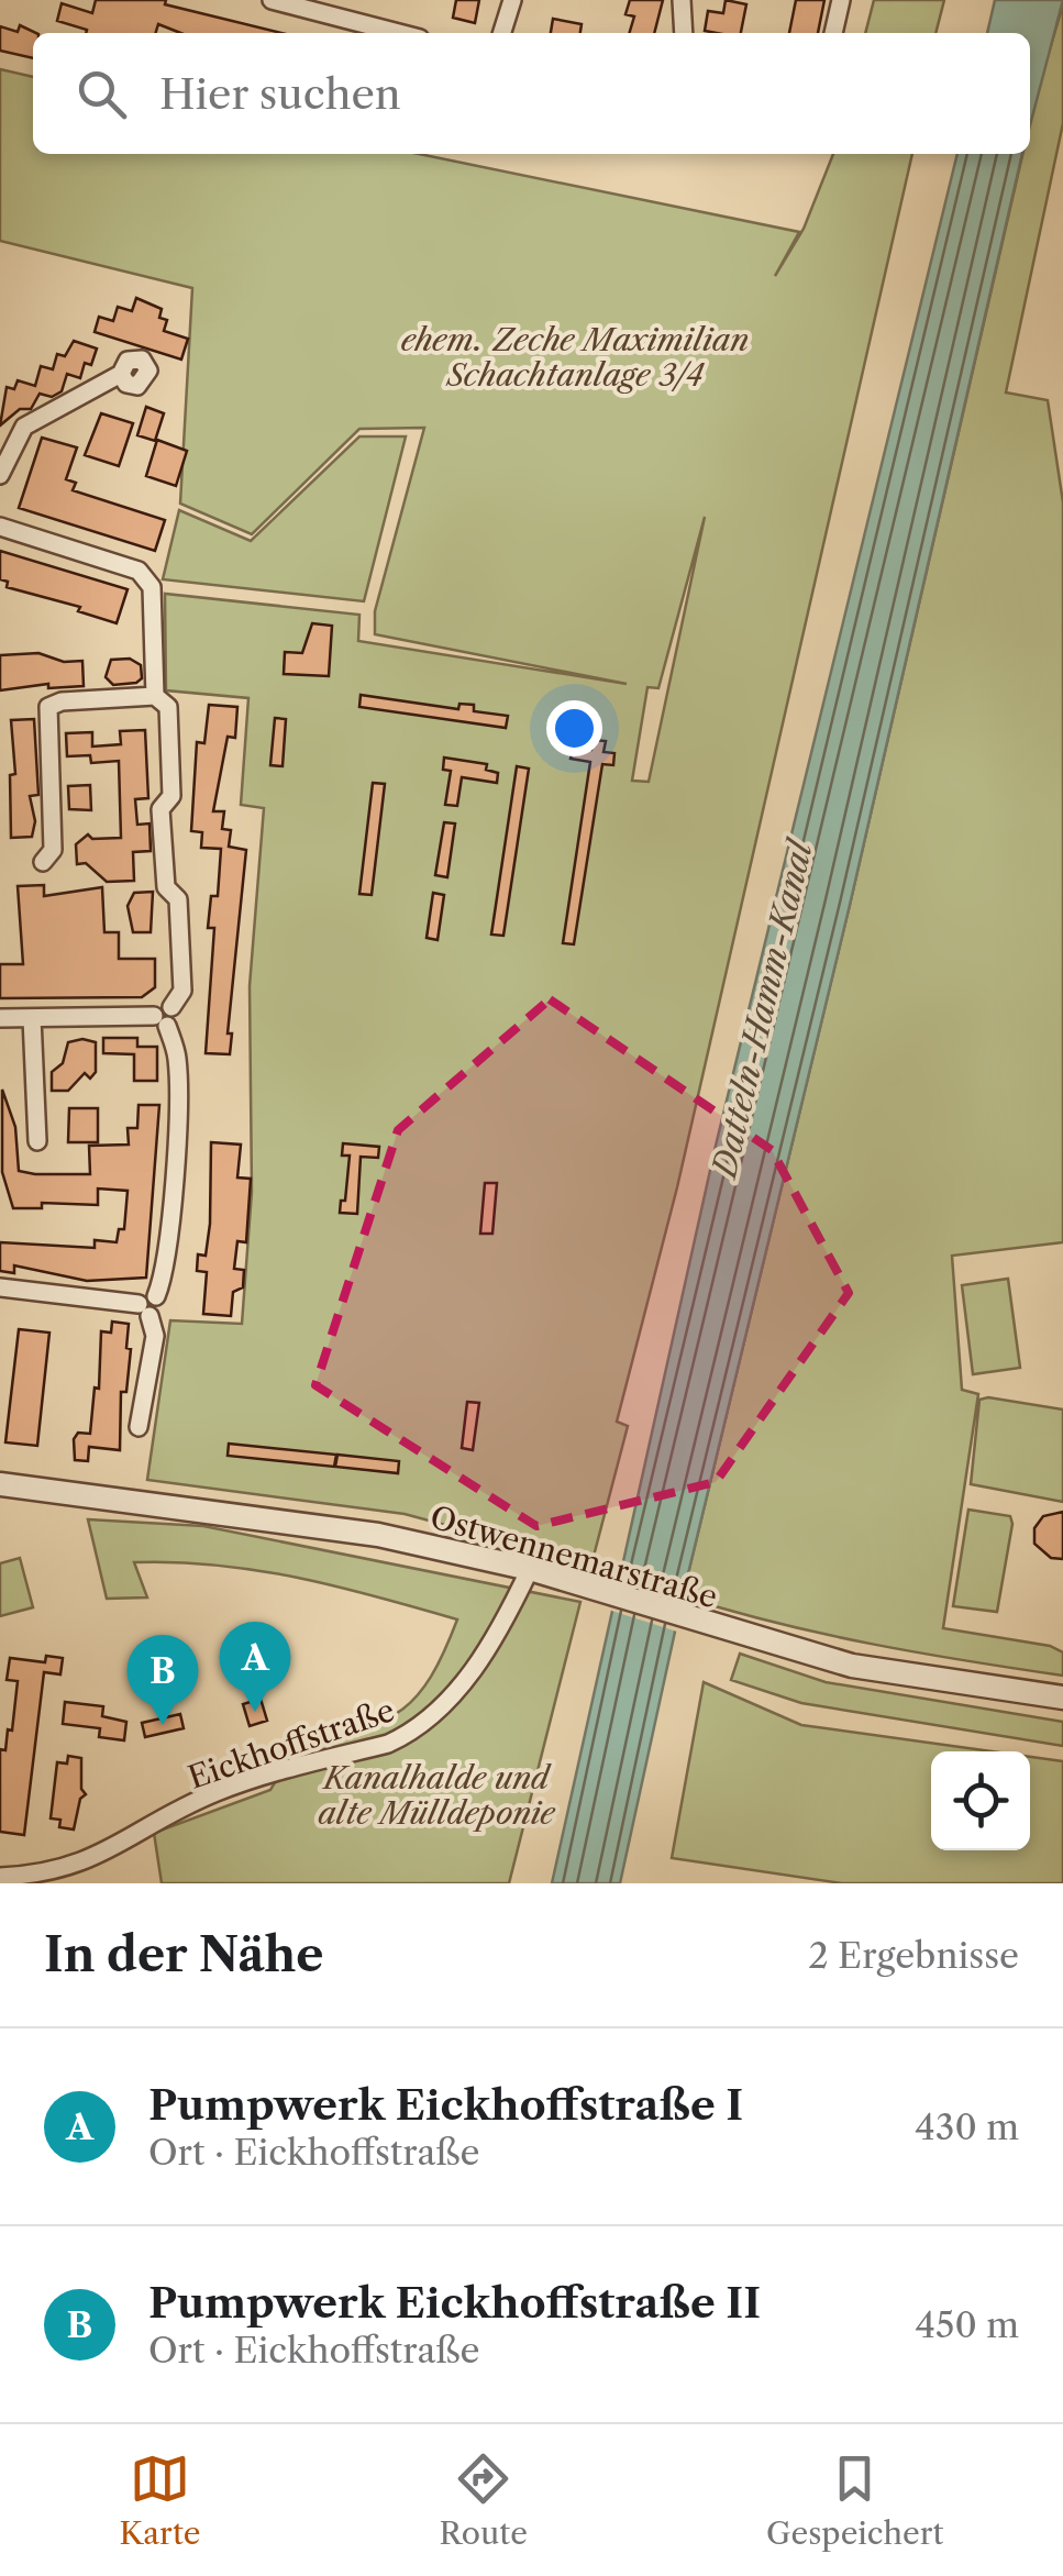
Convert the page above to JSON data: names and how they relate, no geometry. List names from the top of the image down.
{
  "streets": {
    "street": ["Ostwennemarstraße", "Eickhoffstraße"]
  },
  "crossings": [
    ["Ostwennemarstraße", "Eickhoffstraße"]
  ],
  "water": ["Datteln-Hamm-Kanal"],
  "parks": ["ehem. Zeche Maximilian Schachtanlage 3/4", "Kanalhalde und alte Mülldeponie"],
  "page": {
    "search": "Hier suchen",
    "pins": ["A", "B"],
    "heading": ["In der Nähe", "2 Ergebnisse"],
    "list": [
      {
        "mark": "A",
        "name": "Pumpwerk Eickhoffstraße I",
        "note": "Ort · Eickhoffstraße",
        "value": "430 m"
      },
      {
        "mark": "B",
        "name": "Pumpwerk Eickhoffstraße II",
        "note": "Ort · Eickhoffstraße",
        "value": "450 m"
      }
    ],
    "nav": ["Karte", "Route", "Gespeichert"]
  }
}
